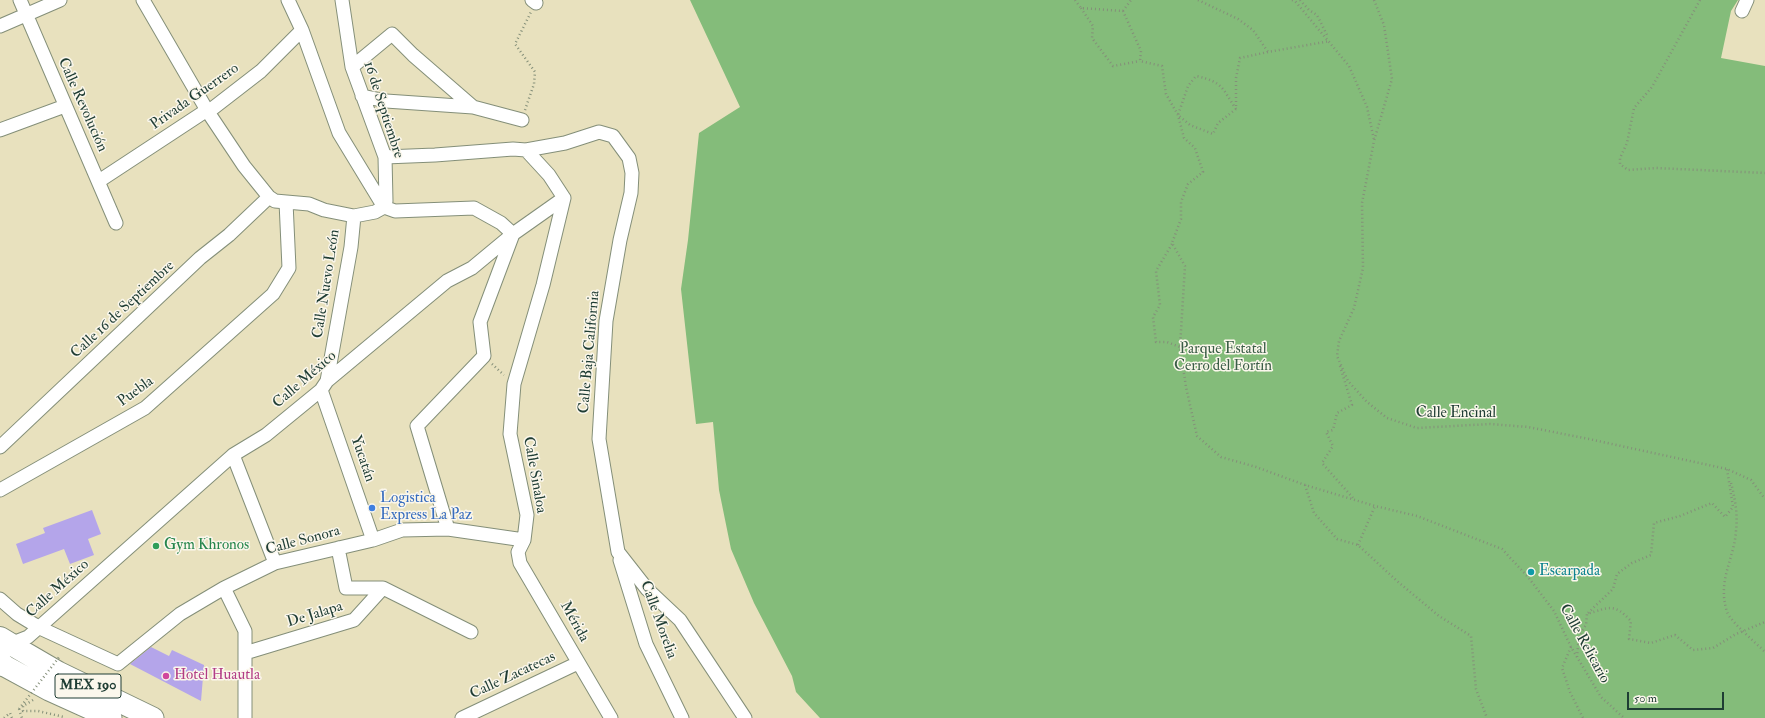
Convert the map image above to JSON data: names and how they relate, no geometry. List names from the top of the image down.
{
  "streets": {
    "main road": ["MEX 190"],
    "street": [
      "Privada Guerrero",
      "Calle Revolución",
      "16 de Septiembre",
      "Calle Nuevo León",
      "Calle 16 de Septiembre",
      "Calle Baja California",
      "Calle México",
      "Puebla",
      "Yucatán",
      "Calle Sinaloa",
      "Calle Sonora",
      "De Jalapa",
      "Calle Morelia",
      "Mérida",
      "Calle Zacatecas"
    ],
    "path": ["Calle Encinal", "Calle Relicario"]
  },
  "crossings": [
    ["Privada Guerrero", "Calle Revolución"],
    ["16 de Septiembre", "Calle Baja California"],
    ["Calle Nuevo León", "Calle México"],
    ["Calle Nuevo León", "Yucatán"],
    ["Calle Baja California", "Calle Morelia"],
    ["Calle México", "Yucatán"],
    ["Calle México", "Calle Sinaloa"],
    ["Calle México", "Calle Sonora"],
    ["Calle México", "MEX 190"],
    ["Yucatán", "Calle Sonora"],
    ["Calle Sinaloa", "Calle Sonora"],
    ["Calle Sinaloa", "Mérida"],
    ["Calle Sonora", "Mérida"],
    ["Mérida", "Calle Zacatecas"]
  ],
  "parks": ["Parque Estatal Cerro del Fortín"],
  "places": [
    "Logistica Express La Paz",
    "Gym Khronos",
    "Escarpada",
    "Hotel Huautla"
  ],
  "scale_bar": "50 m"
}
